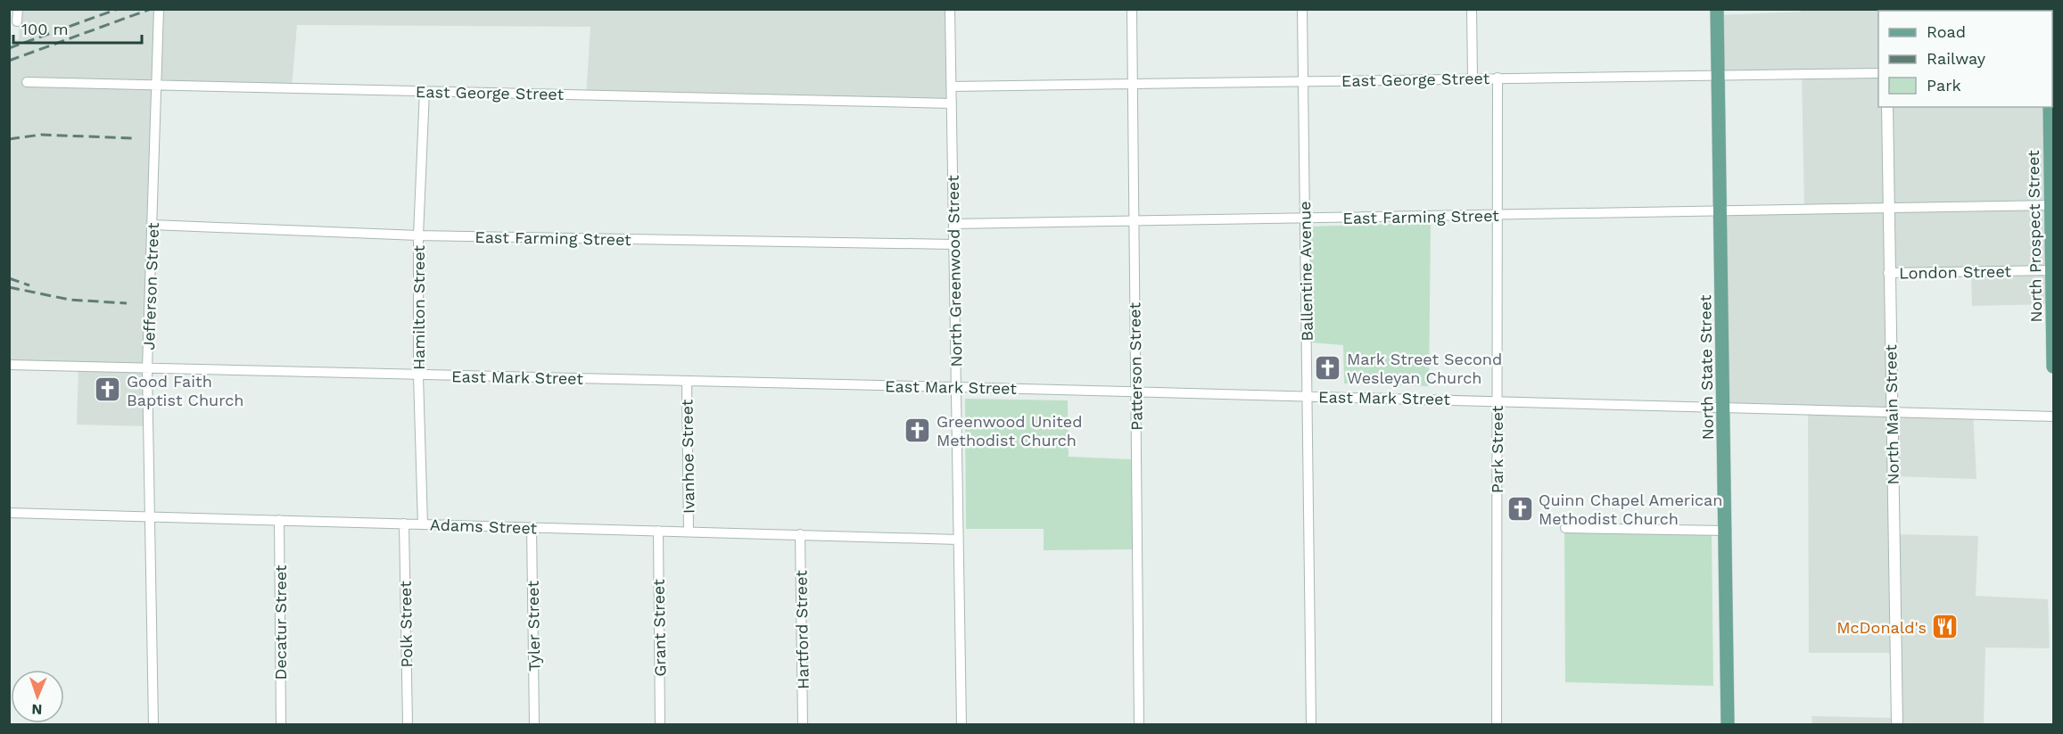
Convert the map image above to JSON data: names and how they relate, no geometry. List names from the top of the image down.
{
  "streets": {
    "main road": ["North Prospect Street", "North State Street"],
    "street": [
      "East George Street",
      "East Farming Street",
      "North Greenwood Street",
      "Ballentine Avenue",
      "London Street",
      "Jefferson Street",
      "Hamilton Street",
      "Patterson Street",
      "East Mark Street",
      "North Main Street",
      "Park Street",
      "Ivanhoe Street",
      "Adams Street",
      "Decatur Street",
      "Polk Street",
      "Tyler Street",
      "Grant Street",
      "Hartford Street"
    ]
  },
  "crossings": [
    ["East George Street", "North Greenwood Street"],
    ["East George Street", "Ballentine Avenue"],
    ["East George Street", "Jefferson Street"],
    ["East George Street", "Hamilton Street"],
    ["East George Street", "Patterson Street"],
    ["East George Street", "North State Street"],
    ["East George Street", "Park Street"],
    ["East Farming Street", "North Prospect Street"],
    ["East Farming Street", "North Greenwood Street"],
    ["East Farming Street", "Ballentine Avenue"],
    ["East Farming Street", "Jefferson Street"],
    ["East Farming Street", "Hamilton Street"],
    ["East Farming Street", "Patterson Street"],
    ["East Farming Street", "North State Street"],
    ["East Farming Street", "North Main Street"],
    ["East Farming Street", "Park Street"],
    ["North Prospect Street", "London Street"],
    ["North Greenwood Street", "East Mark Street"],
    ["North Greenwood Street", "Adams Street"],
    ["Ballentine Avenue", "East Mark Street"],
    ["London Street", "North Main Street"],
    ["Jefferson Street", "East Mark Street"],
    ["Jefferson Street", "Adams Street"],
    ["Hamilton Street", "East Mark Street"],
    ["Hamilton Street", "Adams Street"],
    ["Patterson Street", "East Mark Street"],
    ["North State Street", "East Mark Street"],
    ["East Mark Street", "North Main Street"],
    ["East Mark Street", "Park Street"],
    ["East Mark Street", "Ivanhoe Street"],
    ["Ivanhoe Street", "Adams Street"],
    ["Adams Street", "Decatur Street"],
    ["Adams Street", "Polk Street"],
    ["Adams Street", "Tyler Street"],
    ["Adams Street", "Grant Street"],
    ["Adams Street", "Hartford Street"]
  ],
  "places": {
    "church": [
      "Mark Street Second Wesleyan Church",
      "Good Faith Baptist Church",
      "Greenwood United Methodist Church",
      "Quinn Chapel American Methodist Church"
    ],
    "restaurant": ["McDonald's"]
  },
  "legend": ["Road", "Railway", "Park"],
  "scale_bar": "100 m",
  "north": "bottom"
}
